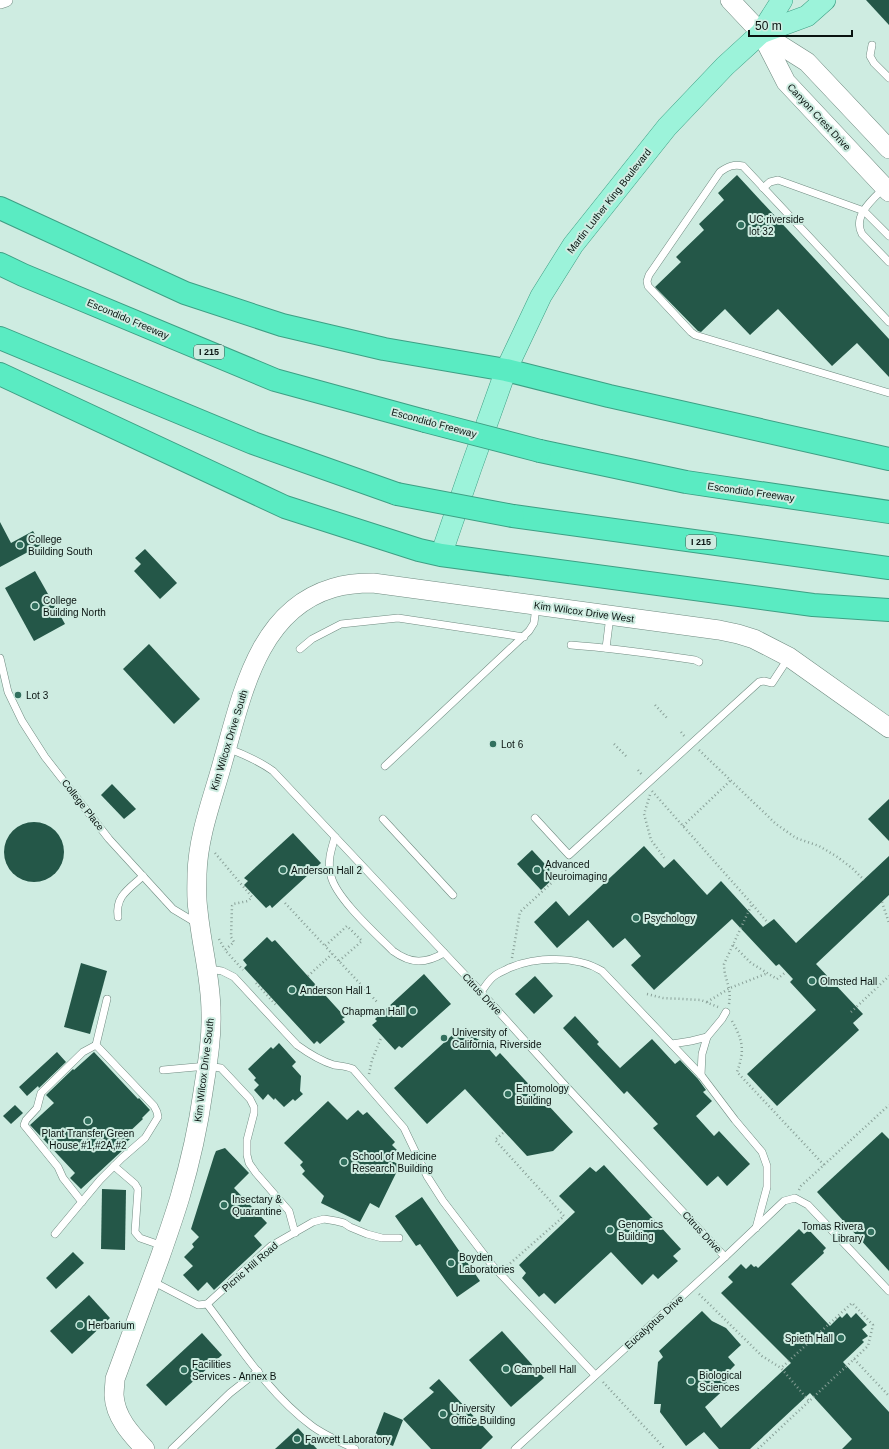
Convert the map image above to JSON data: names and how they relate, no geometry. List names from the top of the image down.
{
  "streets": {
    "highway": ["Escondido Freeway", "I 215"],
    "main road": ["Martin Luther King Boulevard"],
    "street": ["Canyon Crest Drive", "Kim Wilcox Drive West", "Kim Wilcox Drive South"],
    "lane": [
      "College Place",
      "Citrus Drive",
      "Picnic Hill Road",
      "Eucalyptus Drive"
    ]
  },
  "crossings": [
    ["Canyon Crest Drive", "Martin Luther King Boulevard"],
    ["Kim Wilcox Drive West", "Kim Wilcox Drive South"],
    ["Kim Wilcox Drive South", "College Place"],
    ["Kim Wilcox Drive South", "Citrus Drive"],
    ["Citrus Drive", "Eucalyptus Drive"]
  ],
  "places": [
    "UC riverside lot 32",
    "College Building South",
    "College Building North",
    "Lot 3",
    "Lot 6",
    "Anderson Hall 2",
    "Advanced Neuroimaging",
    "Psychology",
    "Olmsted Hall",
    "Anderson Hall 1",
    "Chapman Hall",
    "University of California, Riverside",
    "Entomology Building",
    "Plant Transfer Green House #1,#2A,#2",
    "School of Medicine Research Building",
    "Insectary & Quarantine",
    "Genomics Building",
    "Tomas Rivera Library",
    "Boyden Laboratories",
    "Herbarium",
    "Spieth Hall",
    "Campbell Hall",
    "Facilities Services - Annex B",
    "Biological Sciences",
    "University Office Building",
    "Fawcett Laboratory"
  ],
  "scale_bar": "50 m"
}
